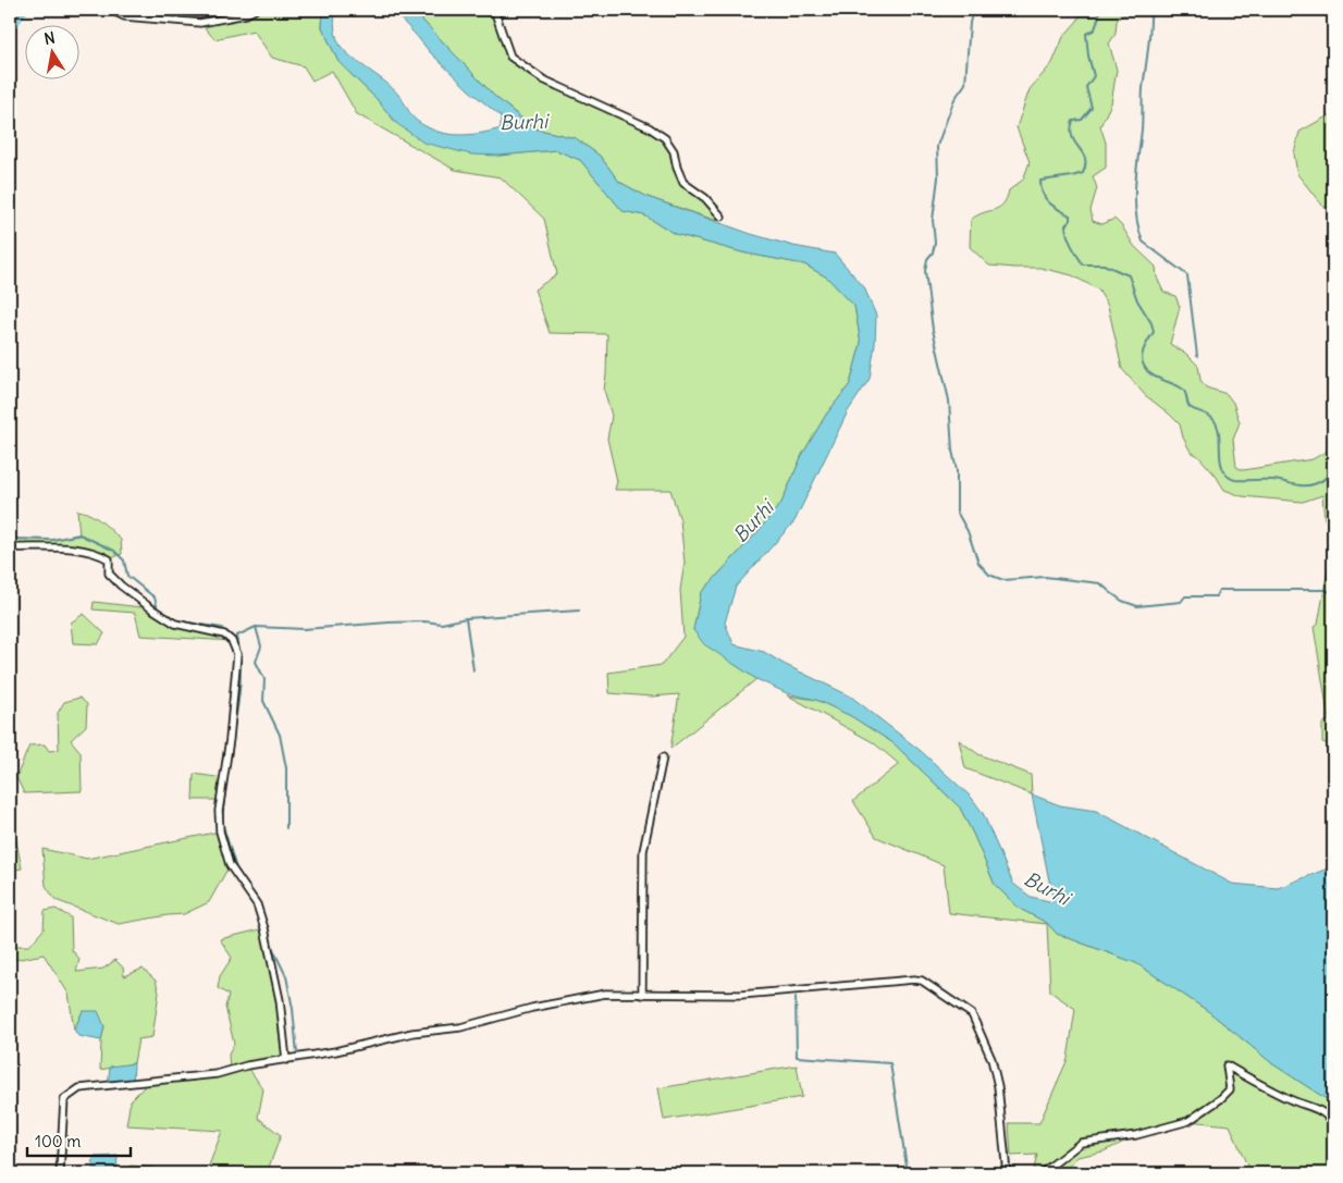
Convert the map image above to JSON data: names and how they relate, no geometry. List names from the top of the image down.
{
  "water": ["Burhi"],
  "scale_bar": "100 m",
  "north": "top"
}
